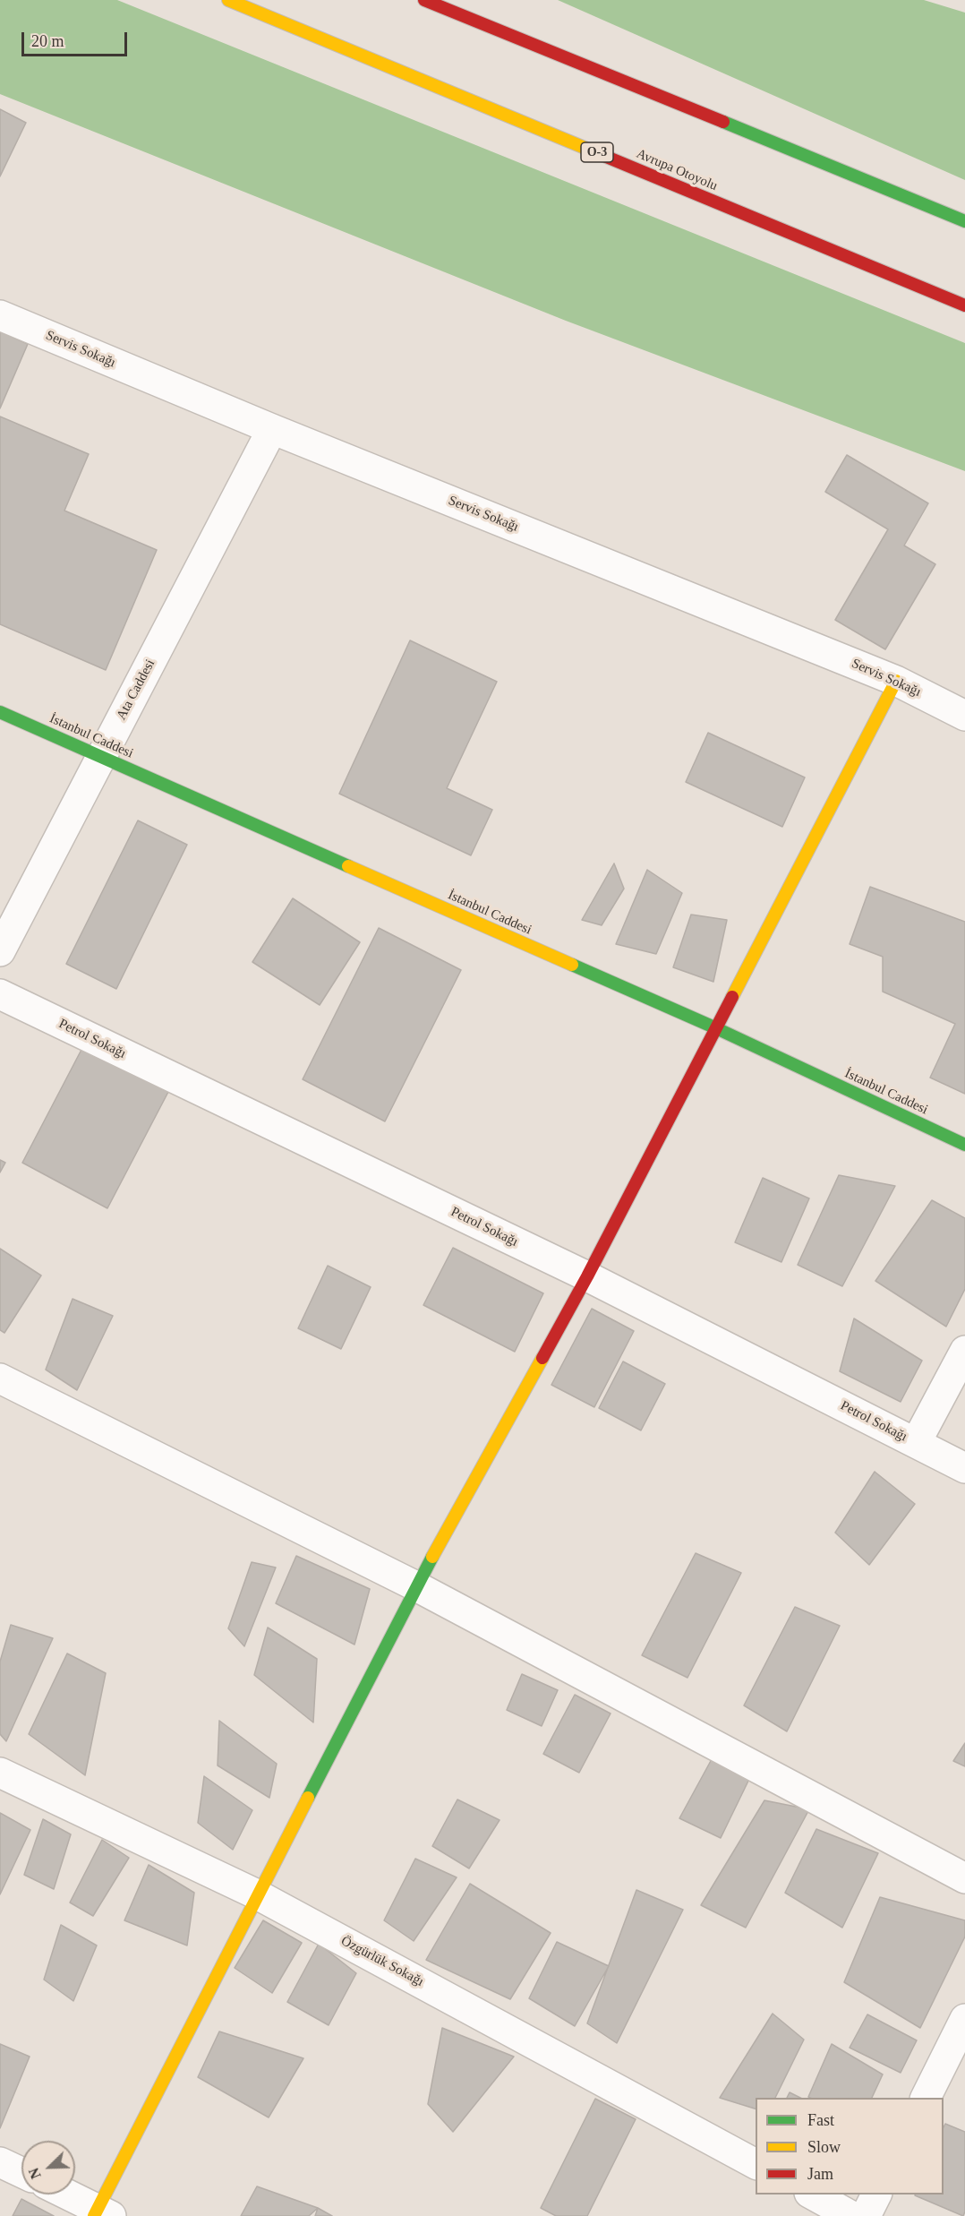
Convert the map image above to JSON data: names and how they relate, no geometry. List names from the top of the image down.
{
  "streets": {
    "main road": ["O-3", "Avrupa Otoyolu", "İstanbul Caddesi"],
    "street": [
      "Servis Sokağı",
      "Ata Caddesi",
      "Petrol Sokağı",
      "Özgürlük Sokağı"
    ]
  },
  "crossings": [
    ["Servis Sokağı", "Ata Caddesi"],
    ["Ata Caddesi", "İstanbul Caddesi"]
  ],
  "legend": ["Fast", "Slow", "Jam"],
  "scale_bar": "20 m",
  "north": "bottom left"
}
